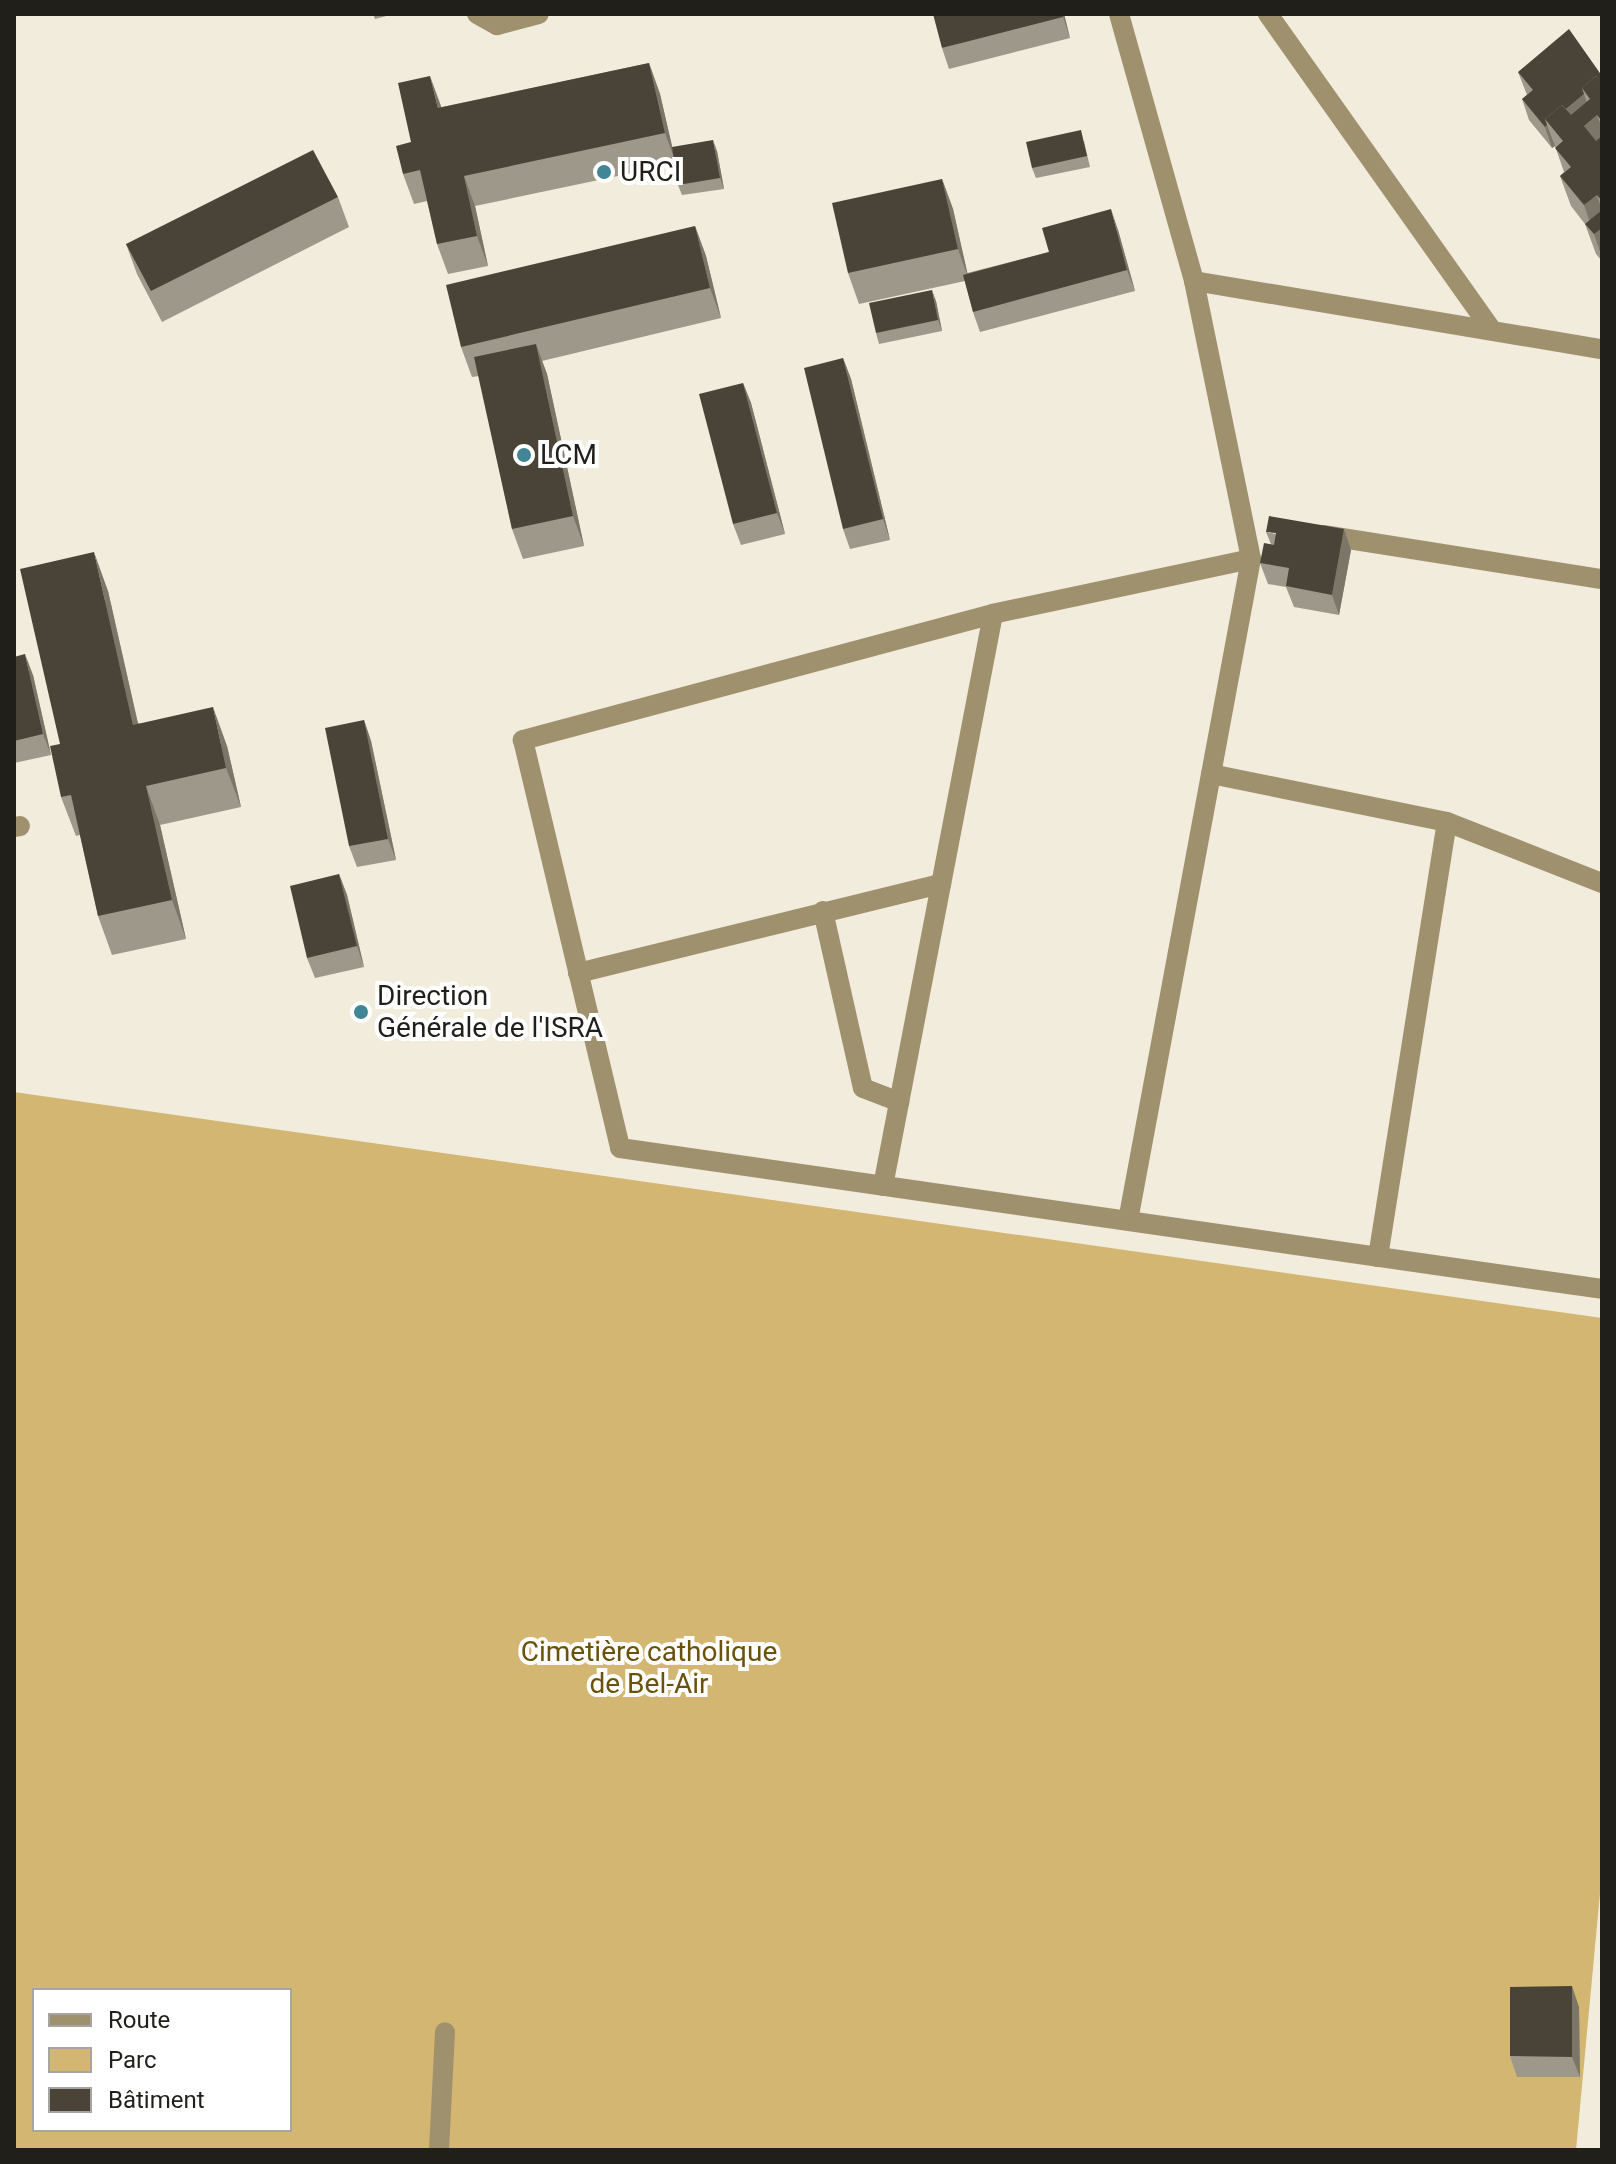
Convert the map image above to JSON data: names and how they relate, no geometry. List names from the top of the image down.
{
  "parks": ["Cimetière catholique de Bel-Air"],
  "places": ["URCI", "LCM", "Direction Générale de l'ISRA"],
  "legend": ["Route", "Parc", "Bâtiment"]
}
